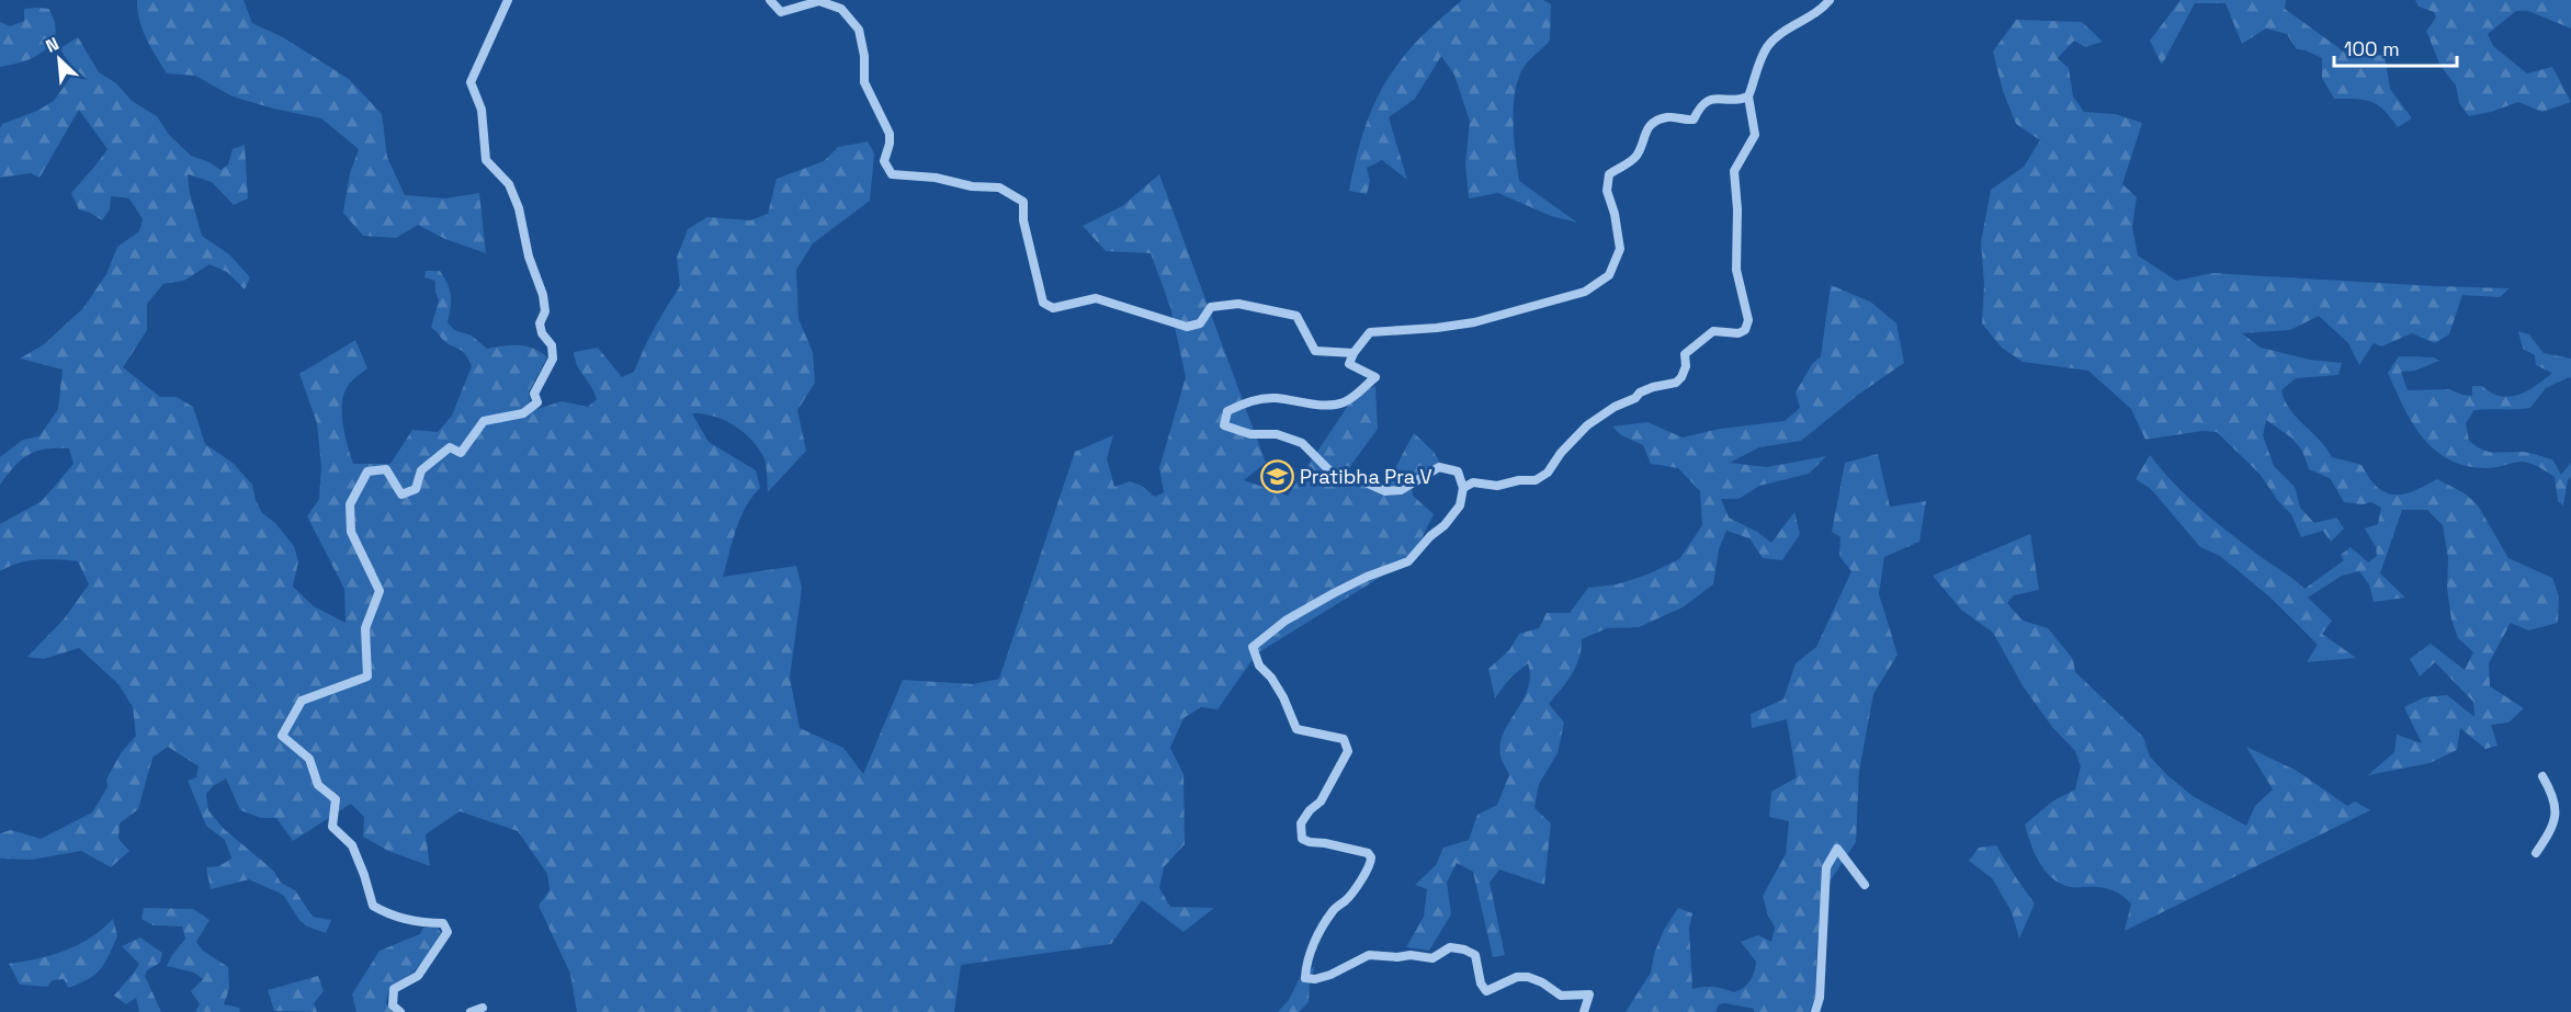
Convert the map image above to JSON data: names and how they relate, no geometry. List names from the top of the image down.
{
  "places": {
    "school or university": ["Pratibha Pra V"]
  },
  "scale_bar": "100 m",
  "north": "top left"
}
